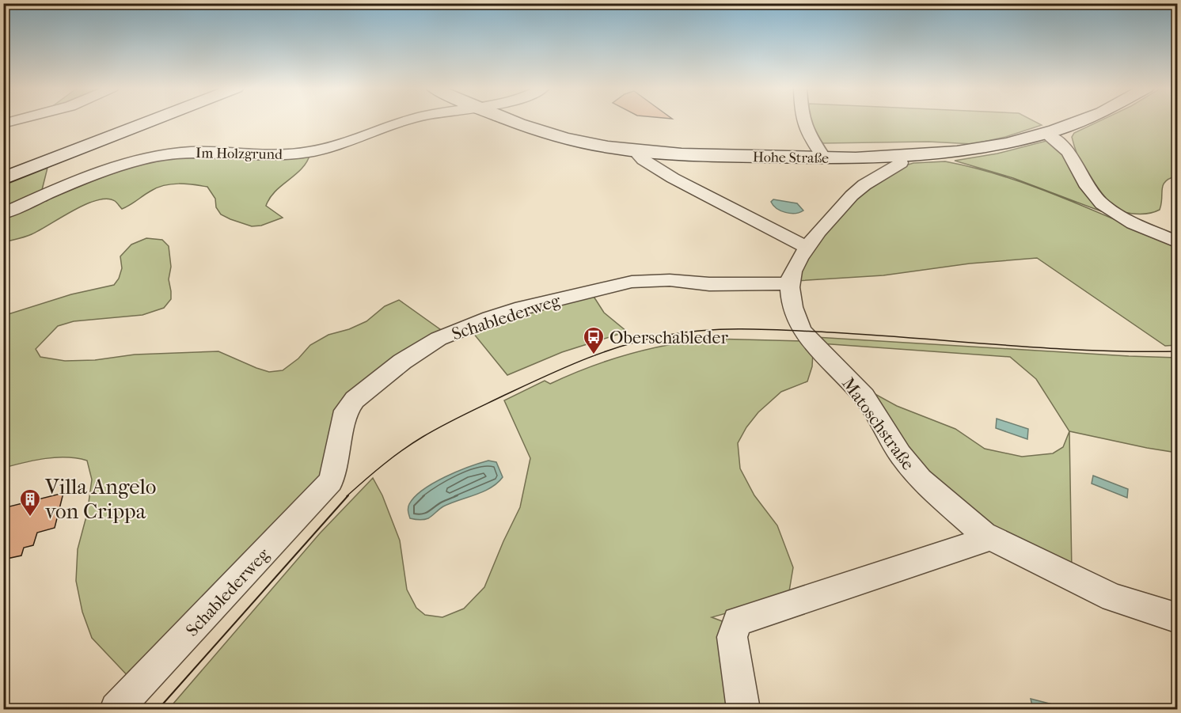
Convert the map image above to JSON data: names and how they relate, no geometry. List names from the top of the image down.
{
  "streets": {
    "main road": ["Hohe Straße"],
    "street": ["Im Holzgrund", "Schablederweg", "Matoschstraße"]
  },
  "crossings": [
    ["Schablederweg", "Matoschstraße"]
  ],
  "places": {
    "bus stop": ["Oberschableder"],
    "building": ["Villa Angelo von Crippa"]
  }
}
